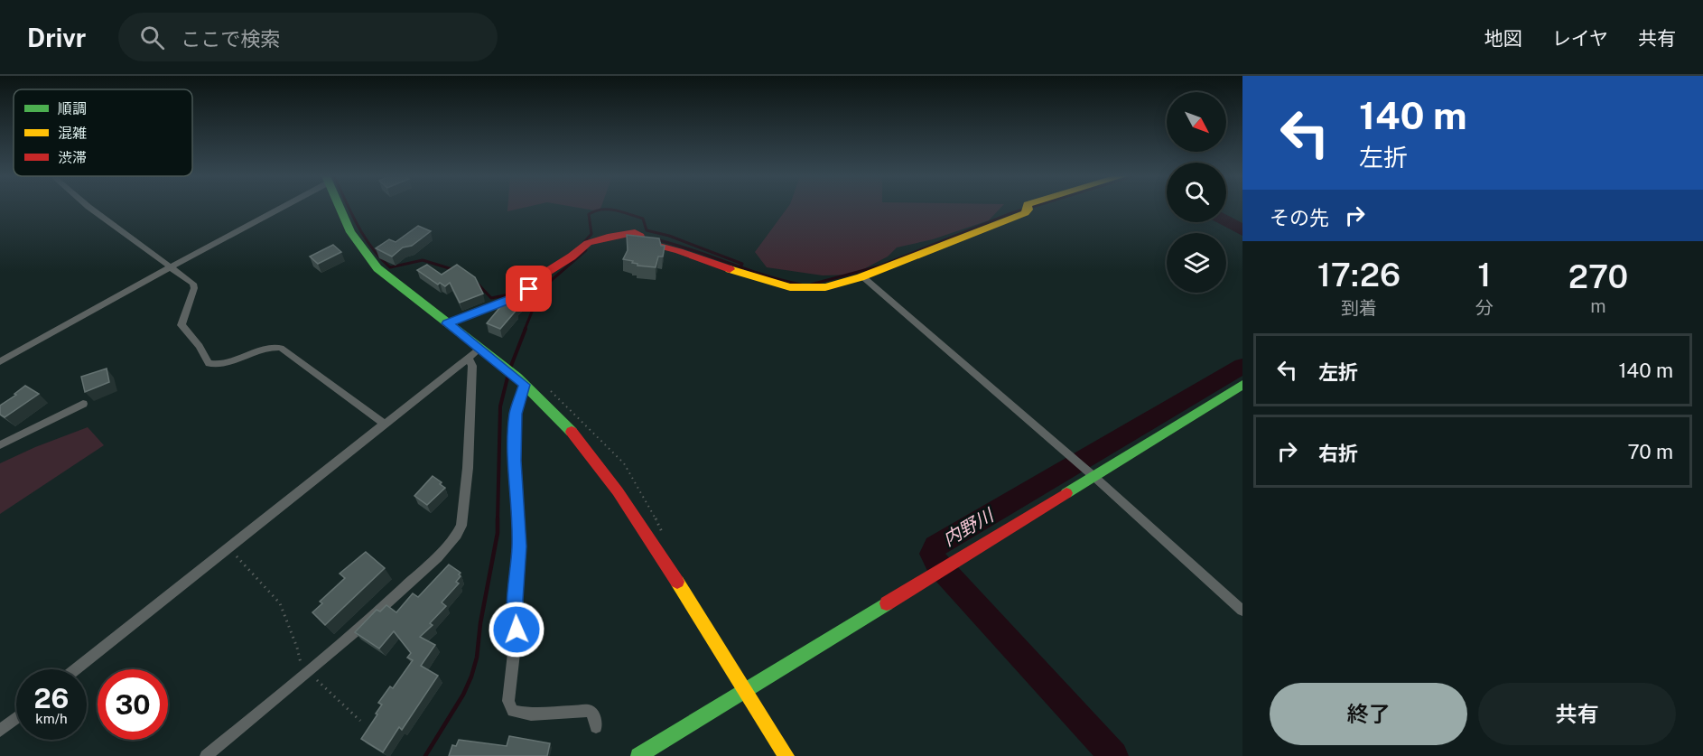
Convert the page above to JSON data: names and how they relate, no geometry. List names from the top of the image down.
{
  "water": ["内野川"],
  "legend": ["順調", "混雑", "渋滞"],
  "north": "bottom right",
  "page": {
    "header": "Drivr",
    "search": "ここで検索",
    "nav": ["地図", "レイヤ", "共有"],
    "turn": ["140 m", "左折"],
    "then": "その先",
    "eta": [
      "17:26",
      "到着",
      "1",
      "分",
      "270",
      "m"
    ],
    "list": [
      {
        "name": "左折",
        "value": "140 m"
      },
      {
        "name": "右折",
        "value": "70 m"
      }
    ],
    "speed": "26 km/h",
    "limit": "30",
    "buttons": ["終了", "共有"]
  }
}
